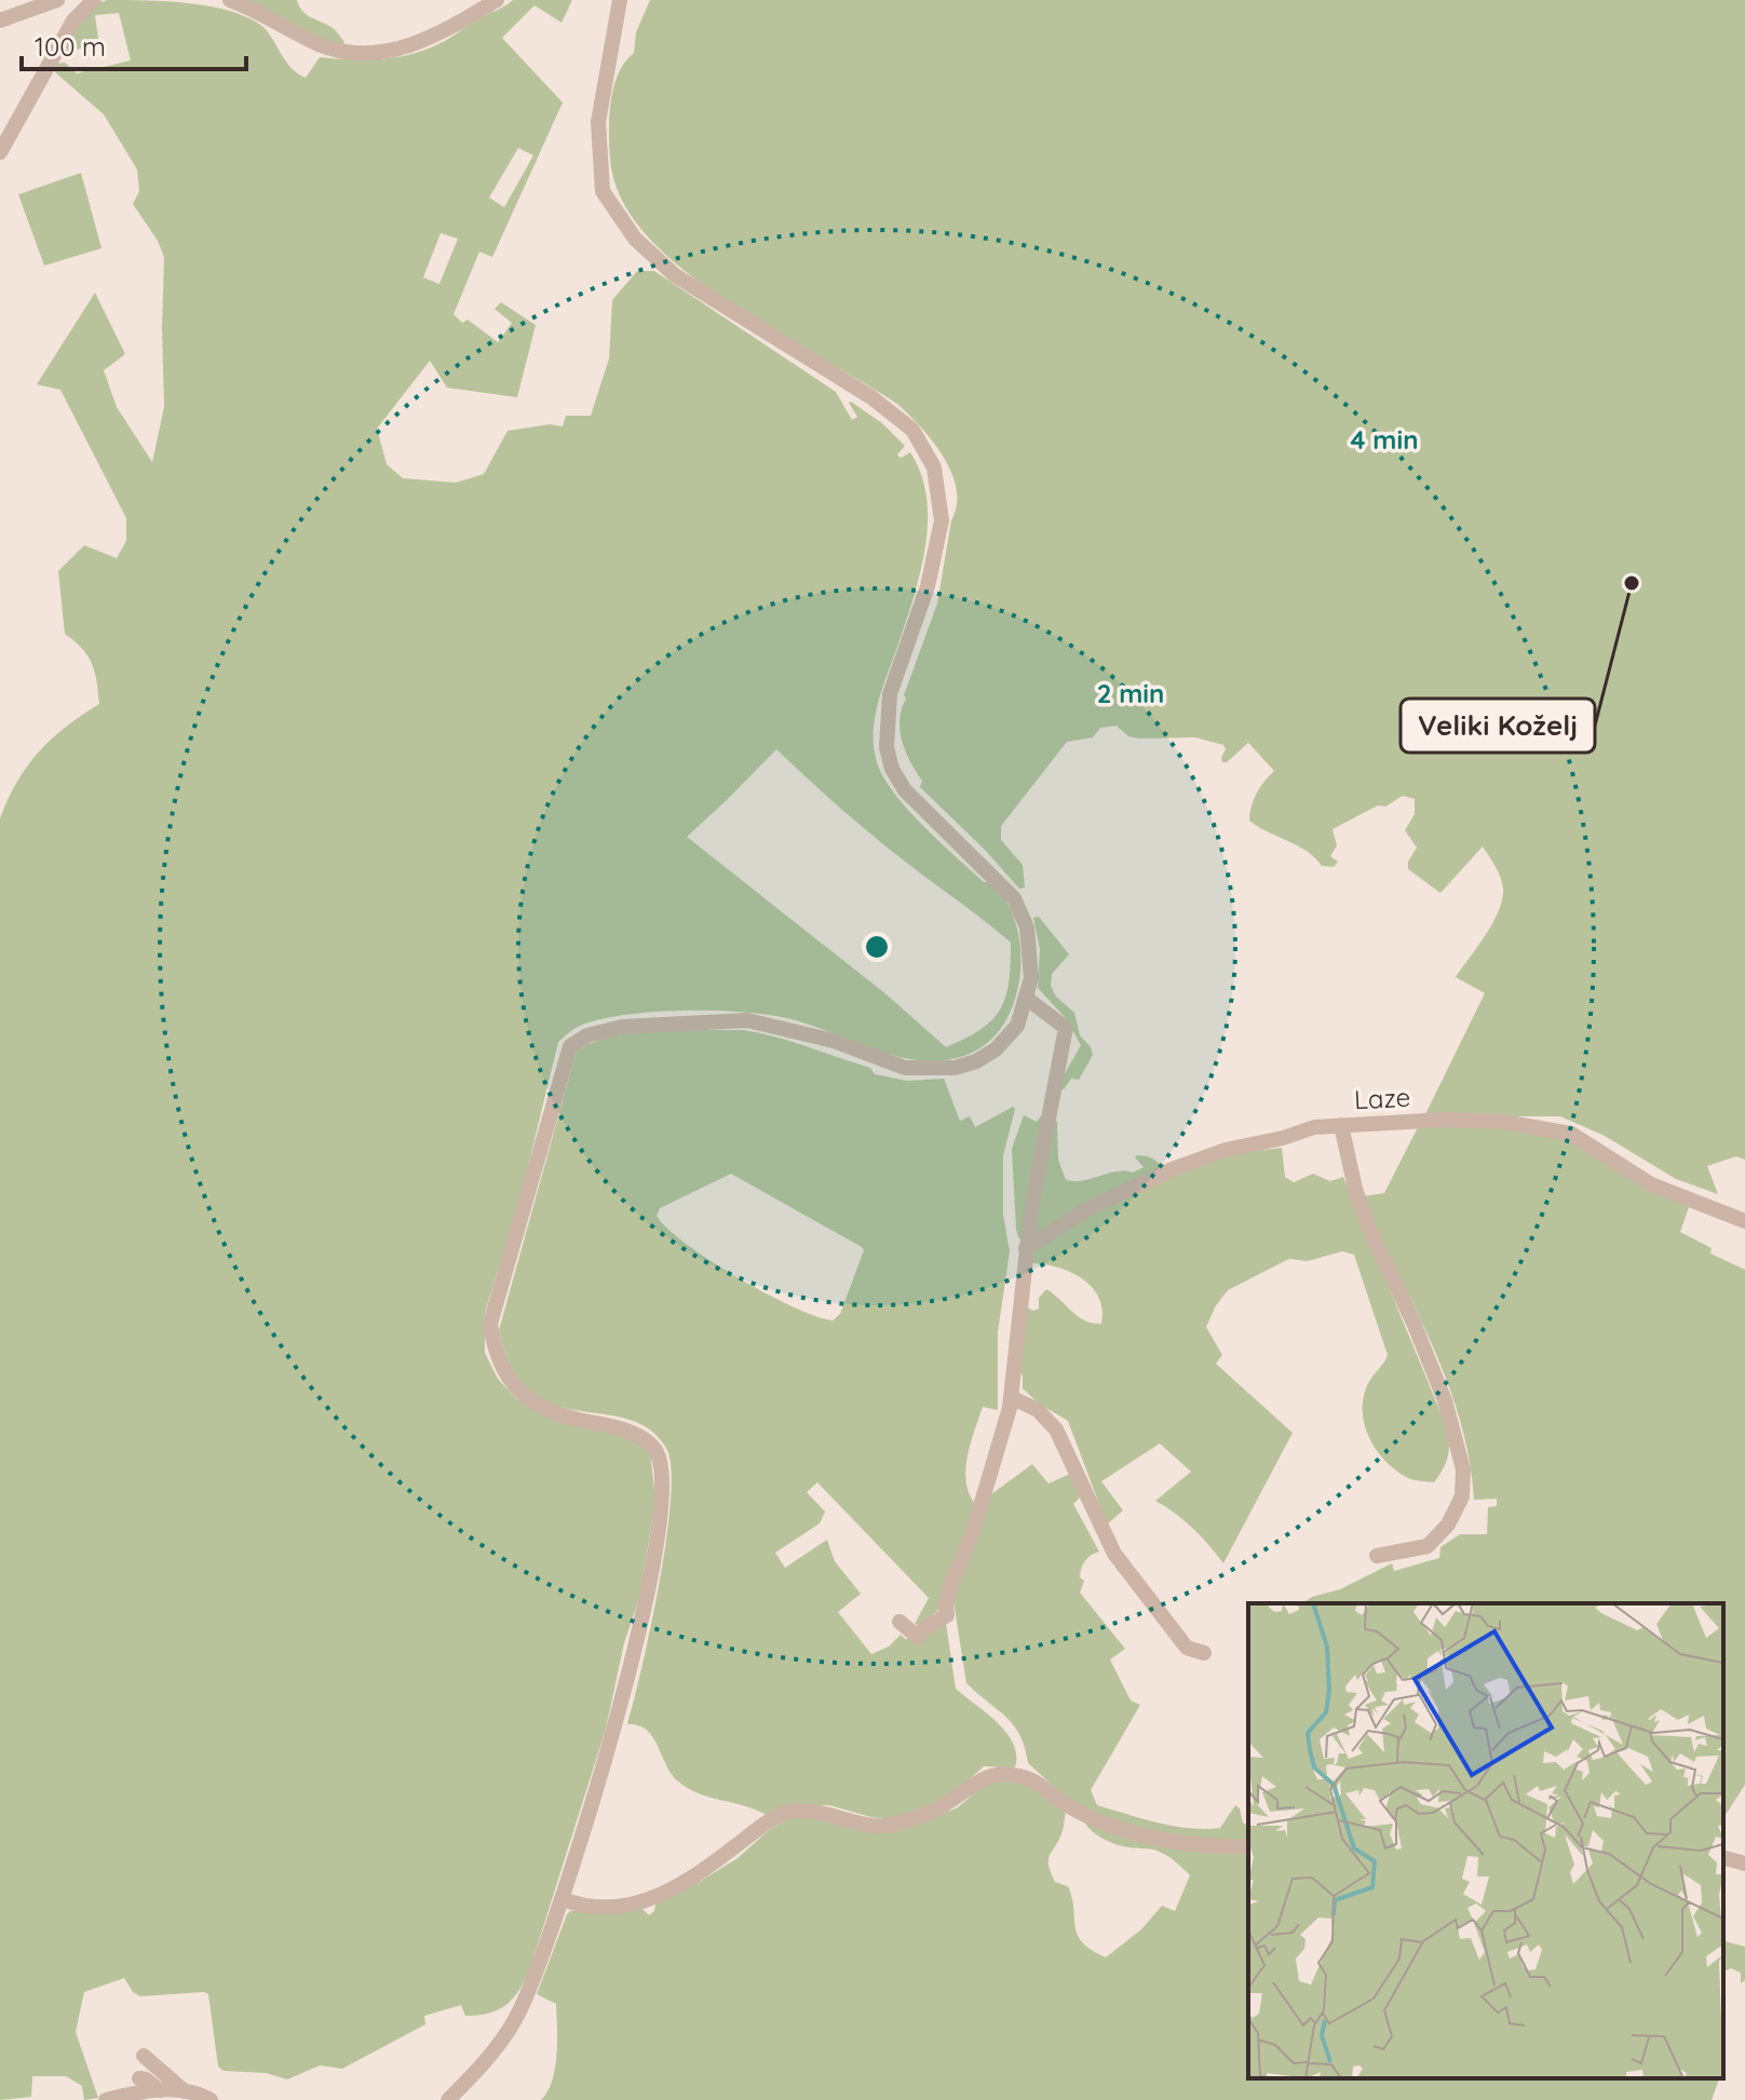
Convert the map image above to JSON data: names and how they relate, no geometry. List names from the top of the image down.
{
  "streets": {
    "street": ["Laze"]
  },
  "places": ["Veliki Koželj"],
  "scale_bar": "100 m",
  "rings": ["4 min", "2 min"]
}
